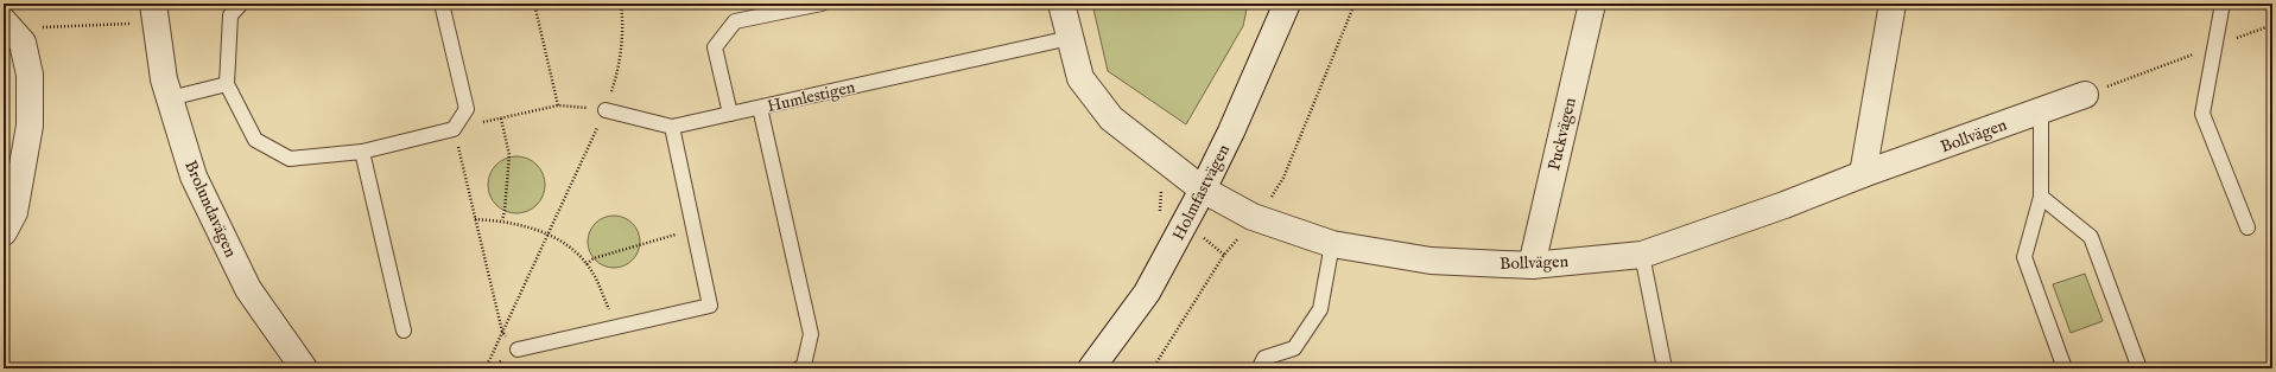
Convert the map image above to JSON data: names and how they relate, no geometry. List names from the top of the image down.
{
  "streets": {
    "street": [
      "Puckvägen",
      "Bollvägen",
      "Holmfastvägen",
      "Brolundavägen"
    ],
    "lane": ["Humlestigen"]
  },
  "crossings": [
    ["Puckvägen", "Bollvägen"],
    ["Bollvägen", "Holmfastvägen"]
  ]
}
